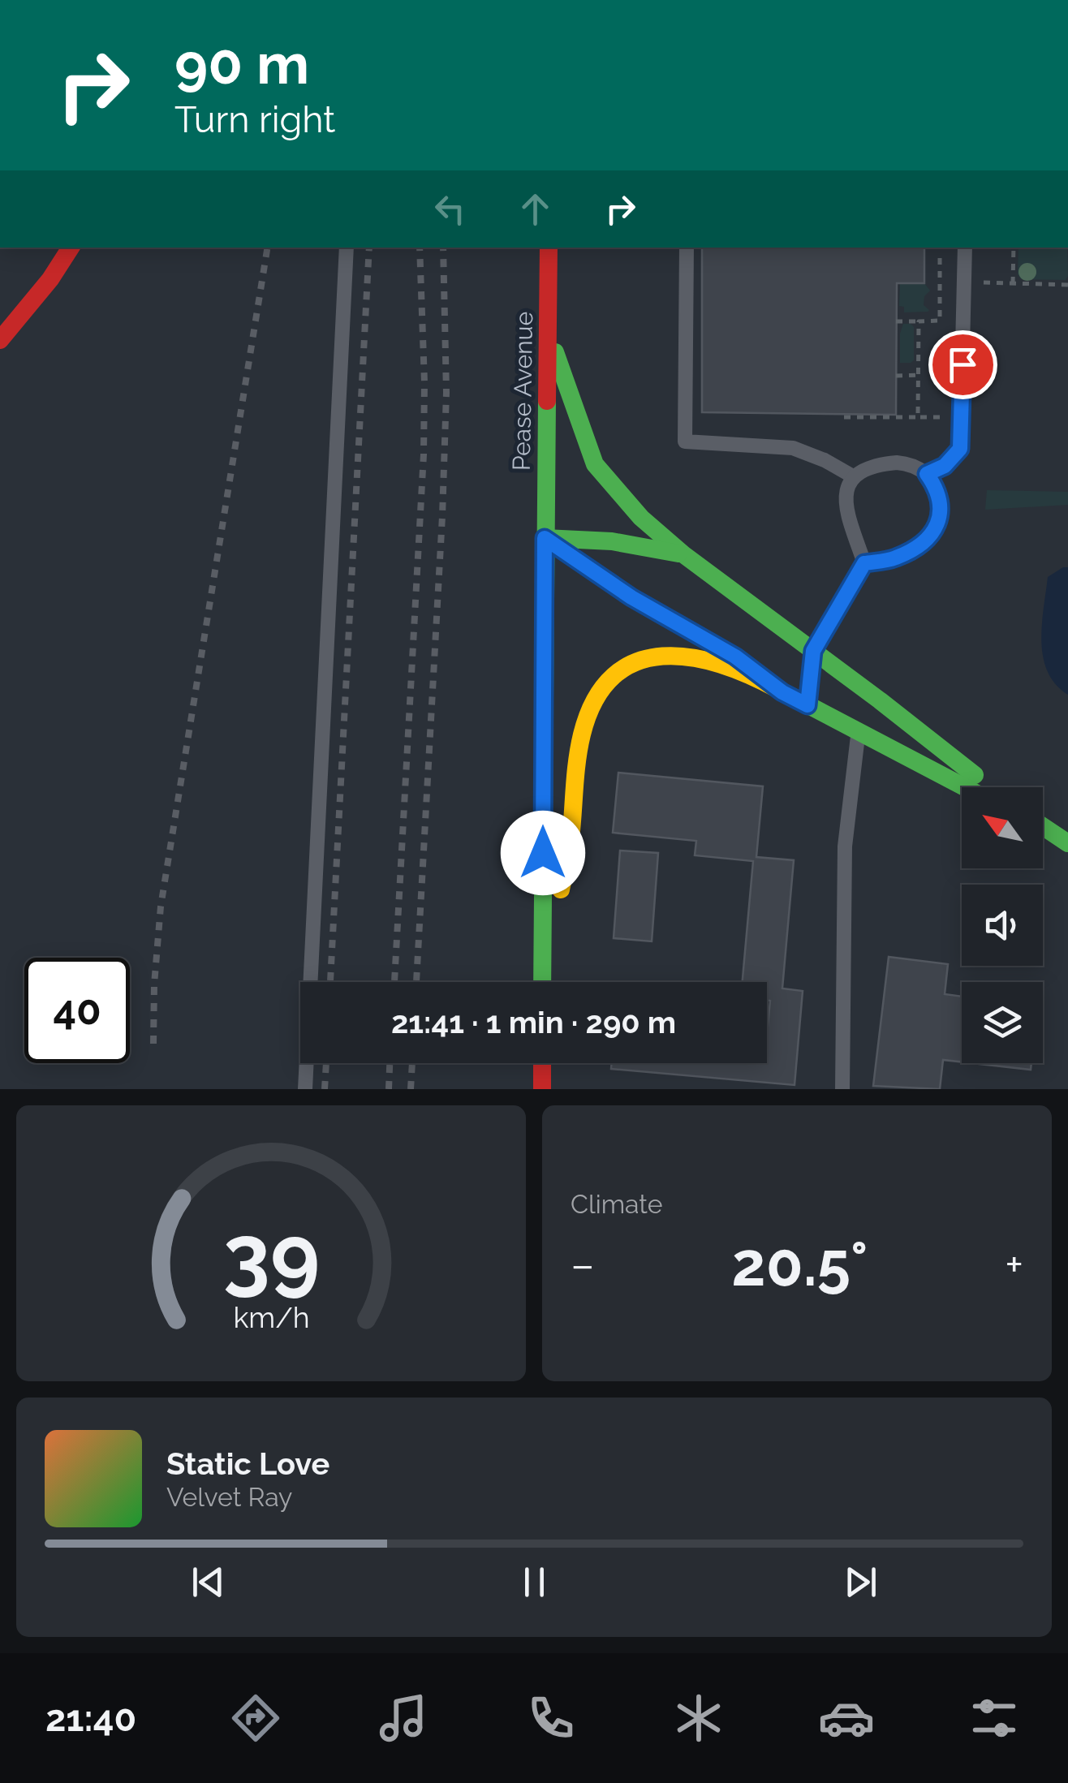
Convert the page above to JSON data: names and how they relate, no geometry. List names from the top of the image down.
{
  "streets": {
    "street": ["Pease Avenue"]
  },
  "north": "top left",
  "page": {
    "turn": ["90 m", "Turn right"],
    "limit": "40",
    "trip": "21:41 · 1 min · 290 m",
    "tile": "Climate",
    "heat": ["−", "20.5°", "+"],
    "song": ["Static Love", "Velvet Ray"],
    "tabs": "21:40",
    "gauge": ["39", "km/h"]
  }
}
